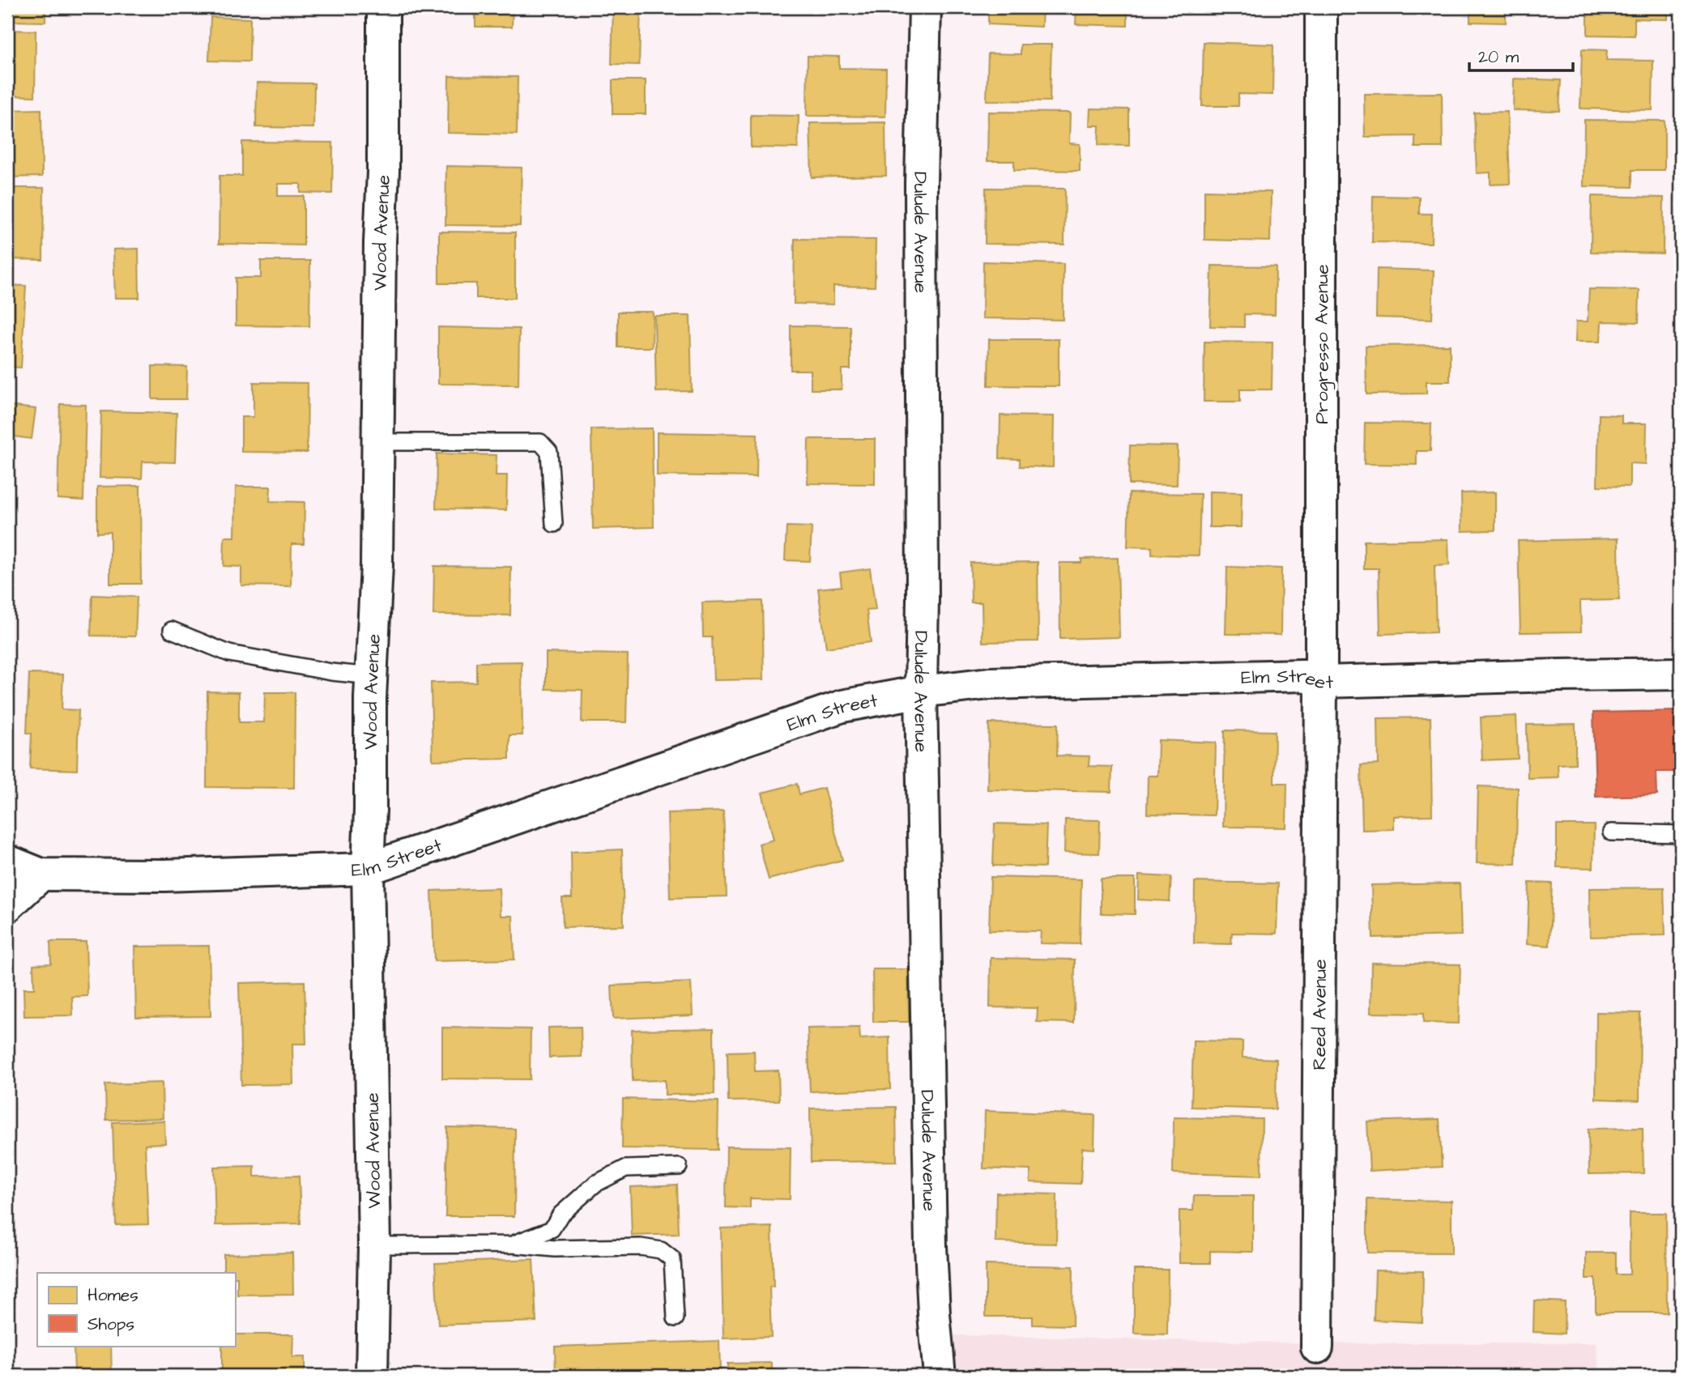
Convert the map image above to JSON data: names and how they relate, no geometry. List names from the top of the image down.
{
  "streets": {
    "street": [
      "Wood Avenue",
      "Dulude Avenue",
      "Progresso Avenue",
      "Elm Street",
      "Reed Avenue"
    ]
  },
  "crossings": [
    ["Wood Avenue", "Elm Street"],
    ["Dulude Avenue", "Elm Street"],
    ["Progresso Avenue", "Elm Street"],
    ["Progresso Avenue", "Reed Avenue"],
    ["Elm Street", "Reed Avenue"]
  ],
  "legend": ["Homes", "Shops"],
  "scale_bar": "20 m"
}
